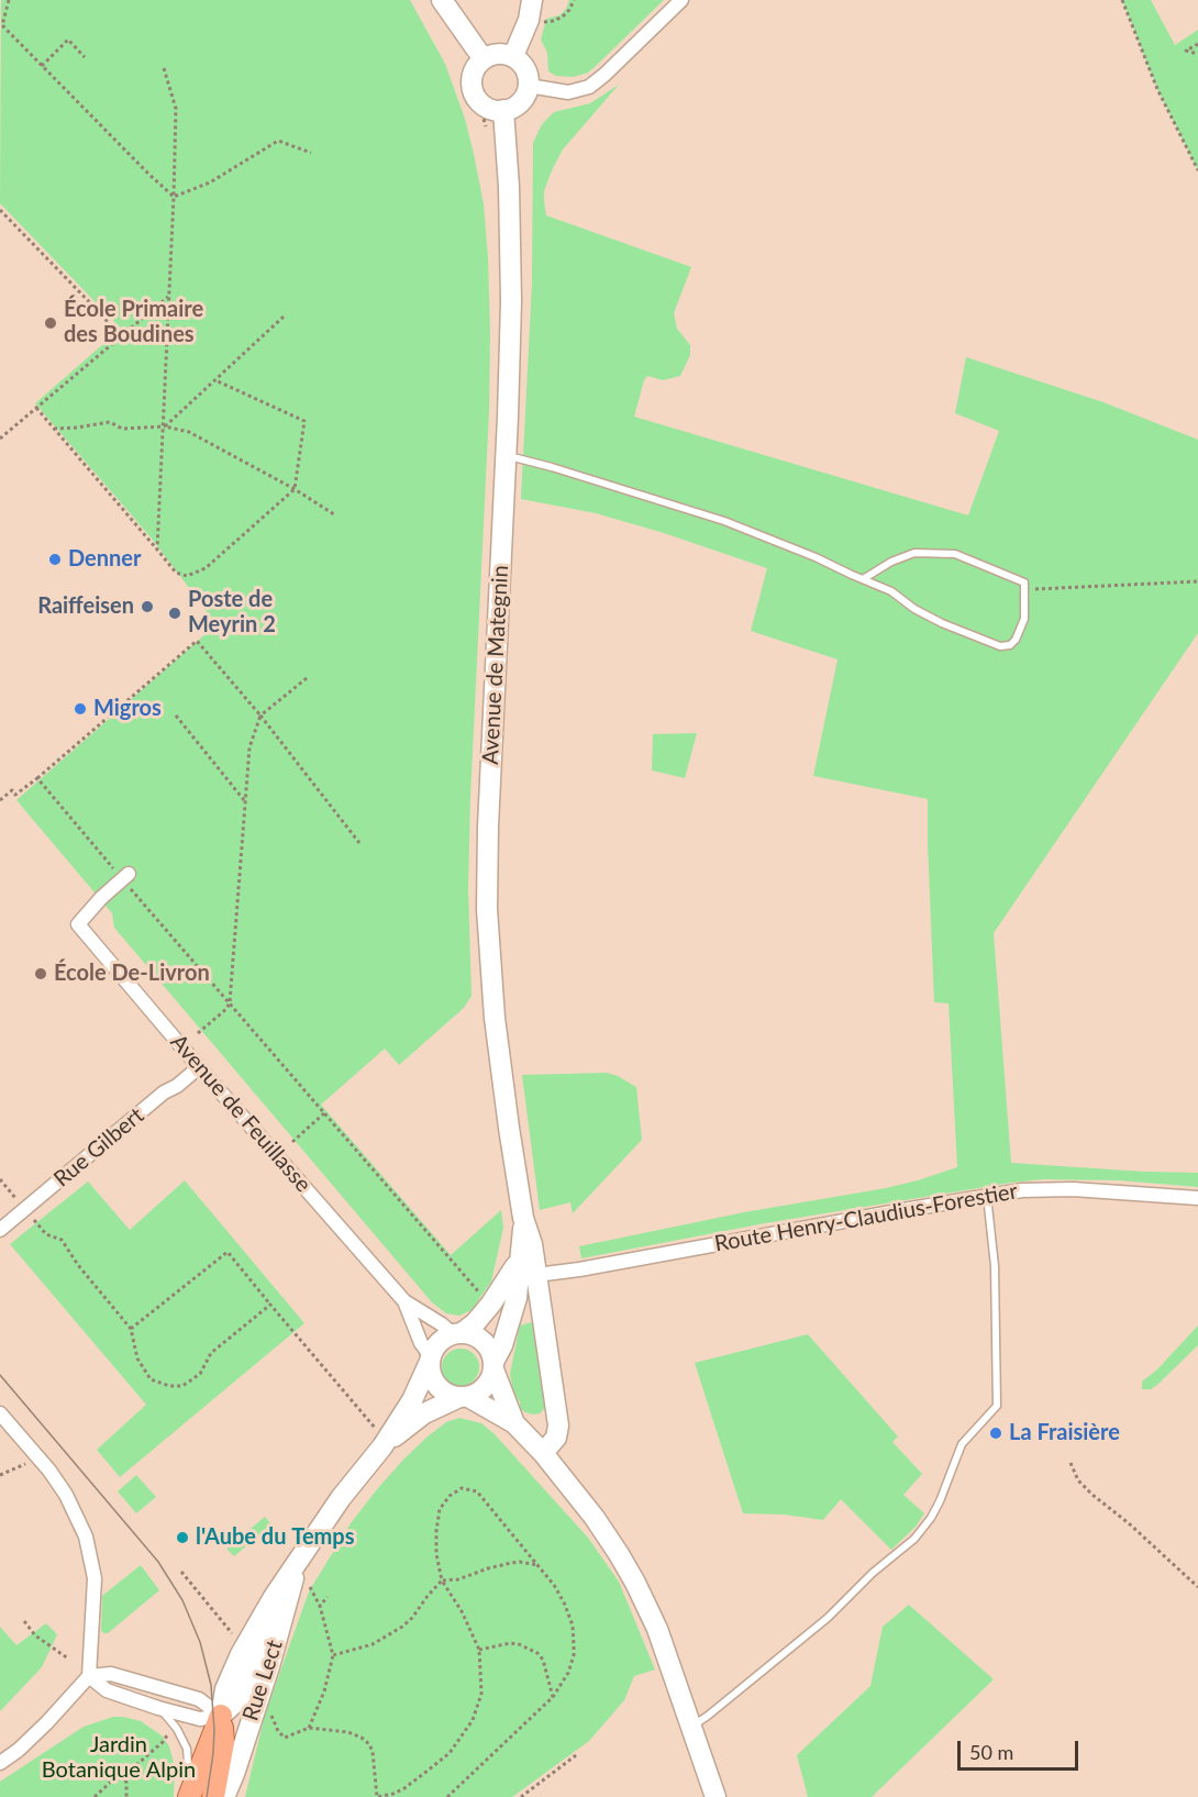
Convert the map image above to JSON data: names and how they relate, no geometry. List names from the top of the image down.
{
  "streets": {
    "main road": ["Avenue de Mategnin", "Rue Lect"],
    "street": ["Avenue de Feuillasse", "Rue Gilbert", "Route Henry-Claudius-Forestier"]
  },
  "crossings": [
    ["Avenue de Mategnin", "Avenue de Feuillasse"],
    ["Avenue de Mategnin", "Route Henry-Claudius-Forestier"],
    ["Avenue de Mategnin", "Rue Lect"],
    ["Avenue de Feuillasse", "Rue Gilbert"],
    ["Avenue de Feuillasse", "Rue Lect"]
  ],
  "parks": ["Jardin Botanique Alpin"],
  "places": [
    "École Primaire des Boudines",
    "Denner",
    "Raiffeisen",
    "Poste de Meyrin 2",
    "Migros",
    "École De-Livron",
    "La Fraisière",
    "l'Aube du Temps"
  ],
  "scale_bar": "50 m"
}
